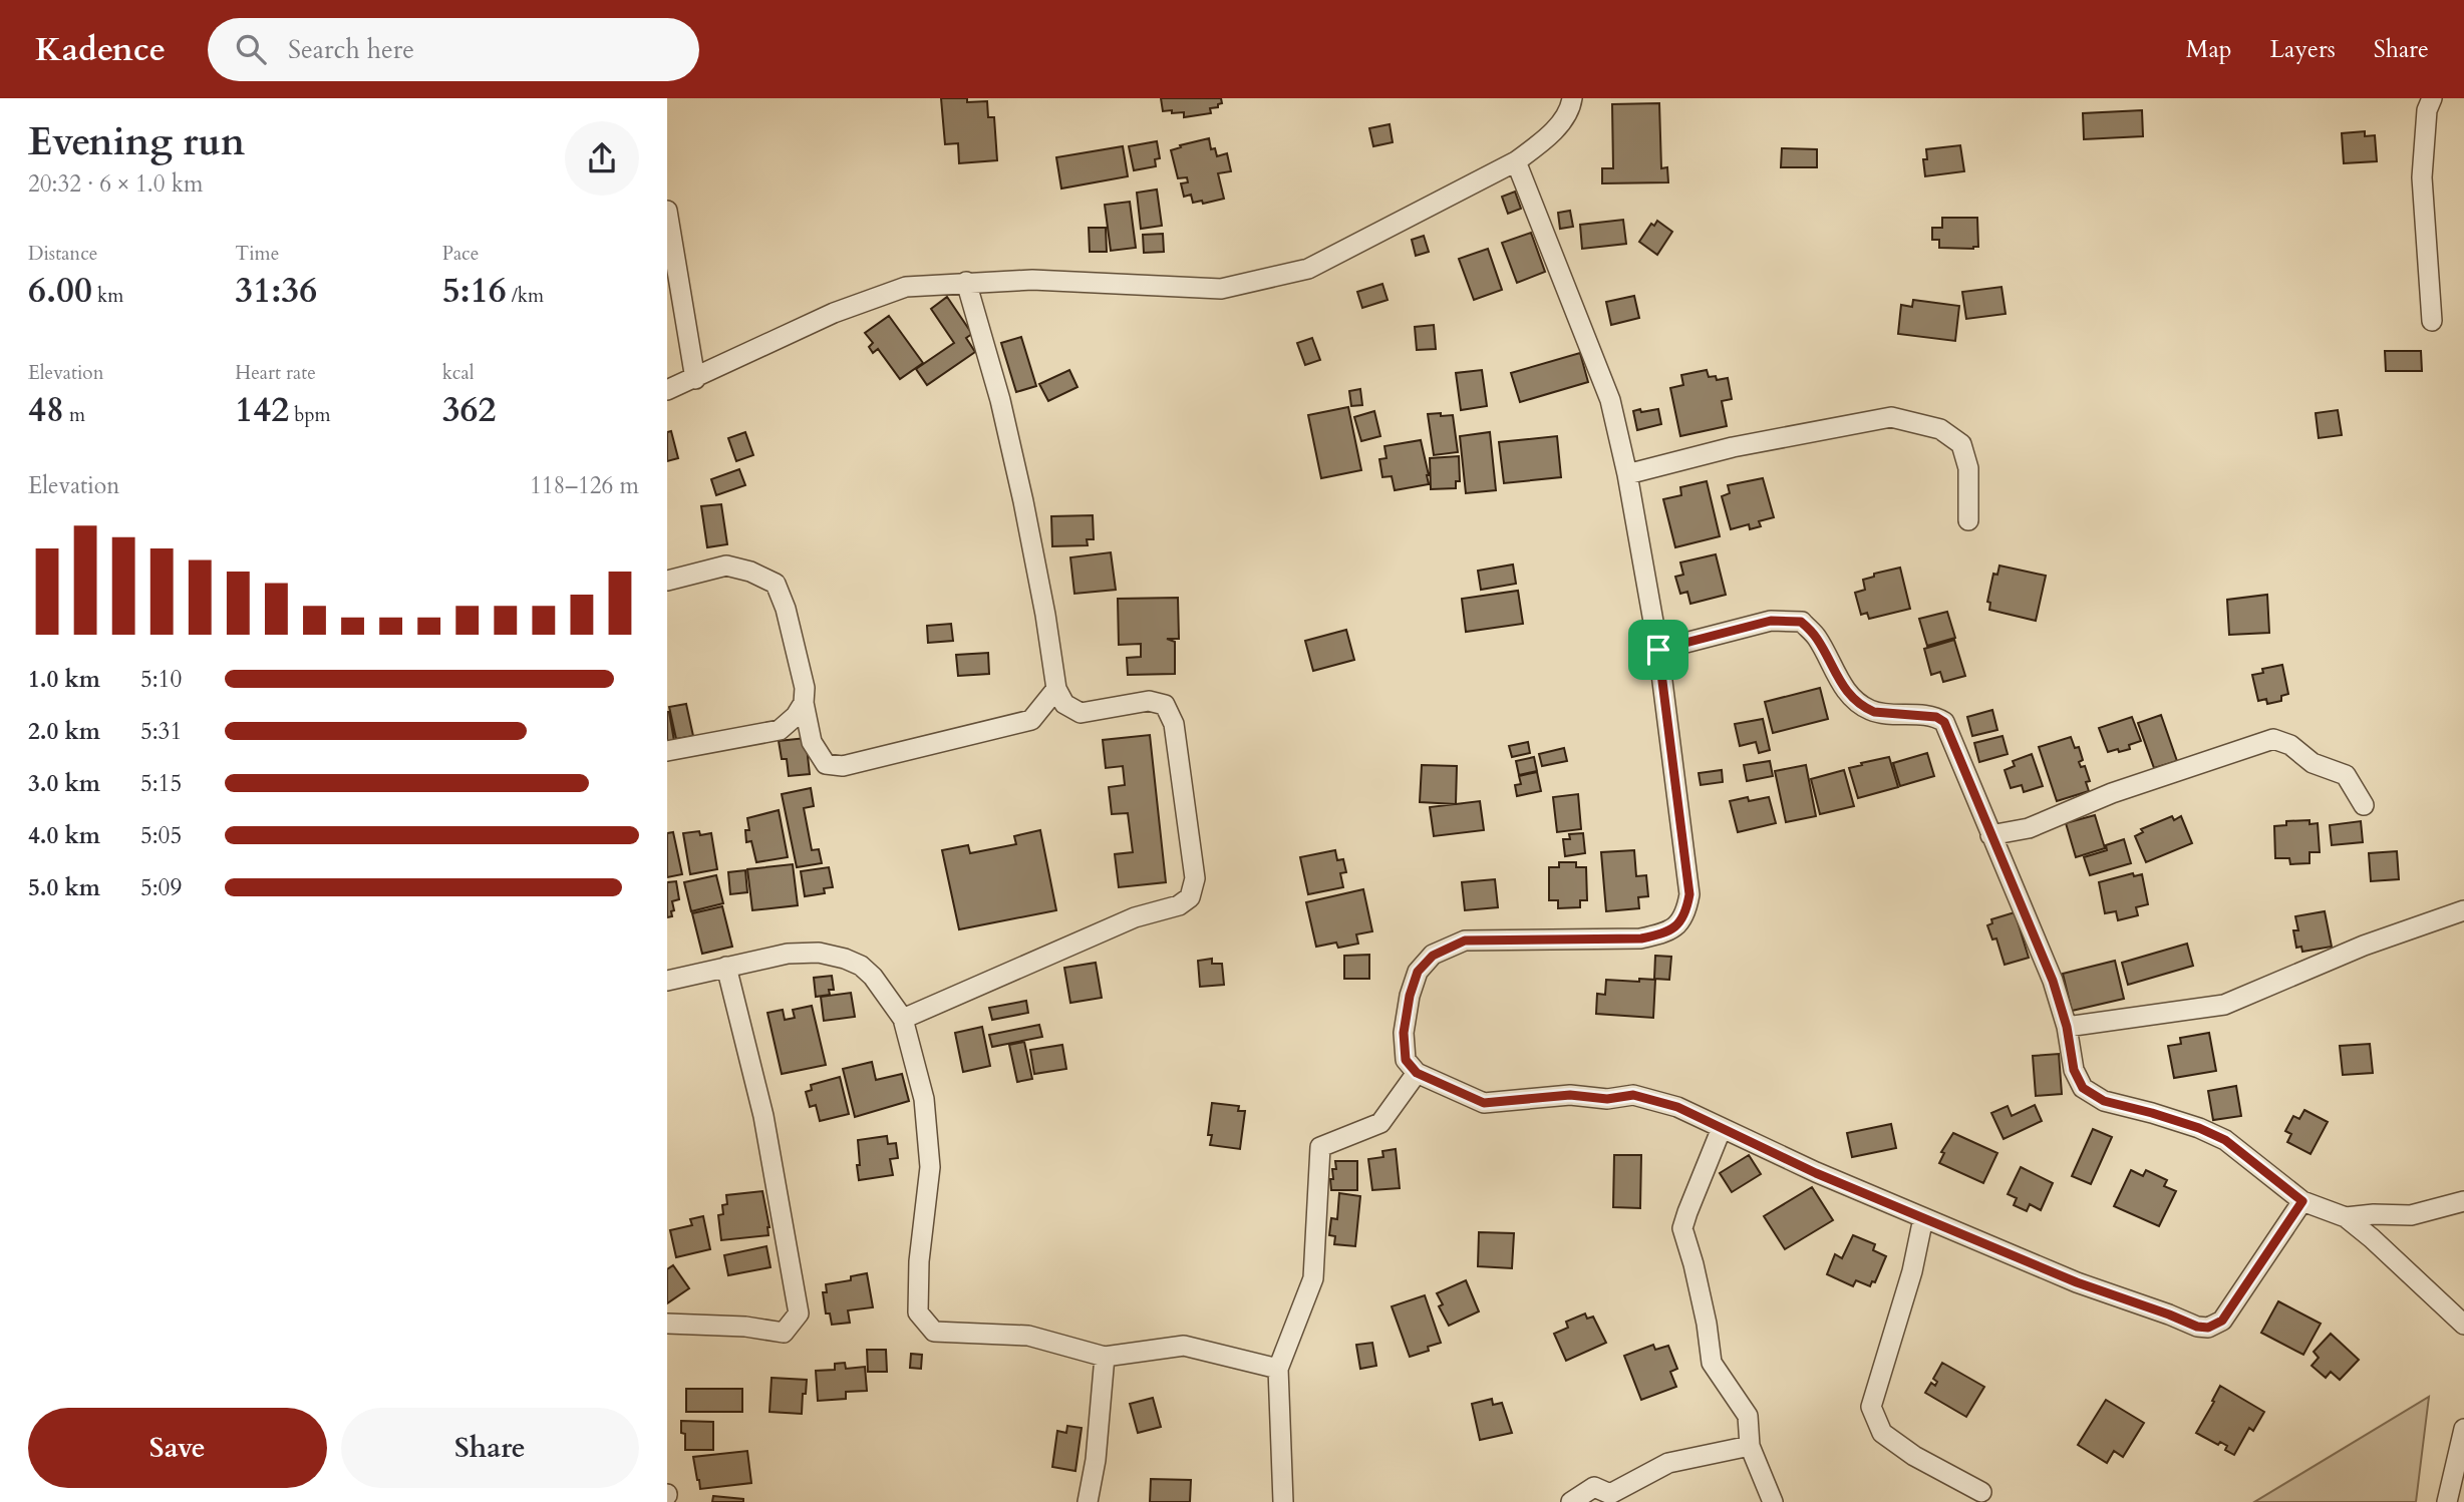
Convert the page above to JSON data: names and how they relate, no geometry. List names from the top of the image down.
{
  "page": {
    "header": "Kadence",
    "search": "Search here",
    "nav": ["Map", "Layers", "Share"],
    "heading": ["Evening run", "20:32 · 6 × 1.0 km"],
    "stats": [
      ["Distance", "6.00 km"],
      ["Time", "31:36"],
      ["Pace", "5:16 /km"],
      ["Elevation", "48 m"],
      ["Heart rate", "142 bpm"],
      ["kcal", "362"]
    ],
    "chart": ["Elevation", "118–126 m"],
    "list": [
      {
        "name": "1.0 km",
        "note": "5:10"
      },
      {
        "name": "2.0 km",
        "note": "5:31"
      },
      {
        "name": "3.0 km",
        "note": "5:15"
      },
      {
        "name": "4.0 km",
        "note": "5:05"
      },
      {
        "name": "5.0 km",
        "note": "5:09"
      }
    ],
    "buttons": ["Save", "Share"]
  }
}
